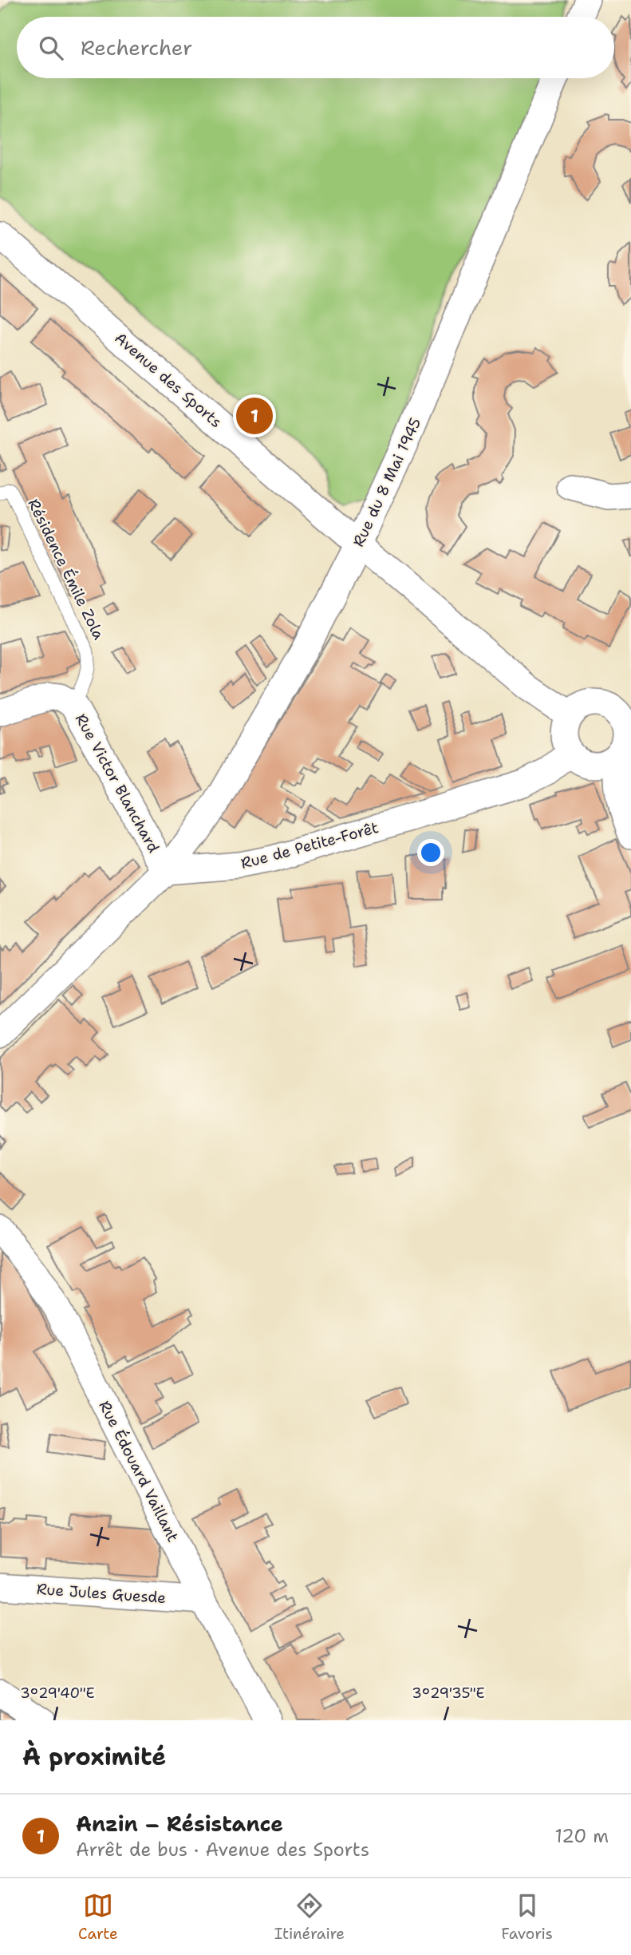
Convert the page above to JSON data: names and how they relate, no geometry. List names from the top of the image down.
{
  "streets": {
    "street": [
      "Avenue des Sports",
      "Rue du 8 Mai 1945",
      "Rue Victor Blanchard",
      "Rue de Petite-Forêt",
      "Rue Édouard Vaillant",
      "Rue Jules Guesde"
    ],
    "lane": ["Résidence Émile Zola"]
  },
  "crossings": [
    ["Avenue des Sports", "Rue du 8 Mai 1945"],
    ["Avenue des Sports", "Rue de Petite-Forêt"],
    ["Rue du 8 Mai 1945", "Rue Victor Blanchard"],
    ["Rue du 8 Mai 1945", "Rue de Petite-Forêt"],
    ["Résidence Émile Zola", "Rue Victor Blanchard"],
    ["Rue Victor Blanchard", "Rue de Petite-Forêt"],
    ["Rue Édouard Vaillant", "Rue Jules Guesde"]
  ],
  "page": {
    "search": "Rechercher",
    "pins": "1",
    "heading": "À proximité",
    "list": [
      {
        "mark": "1",
        "name": "Anzin – Résistance",
        "note": "Arrêt de bus · Avenue des Sports",
        "value": "120 m"
      }
    ],
    "nav": ["Carte", "Itinéraire", "Favoris"]
  },
  "coordinates": ["3°29'40\"E", "3°29'35\"E"]
}
